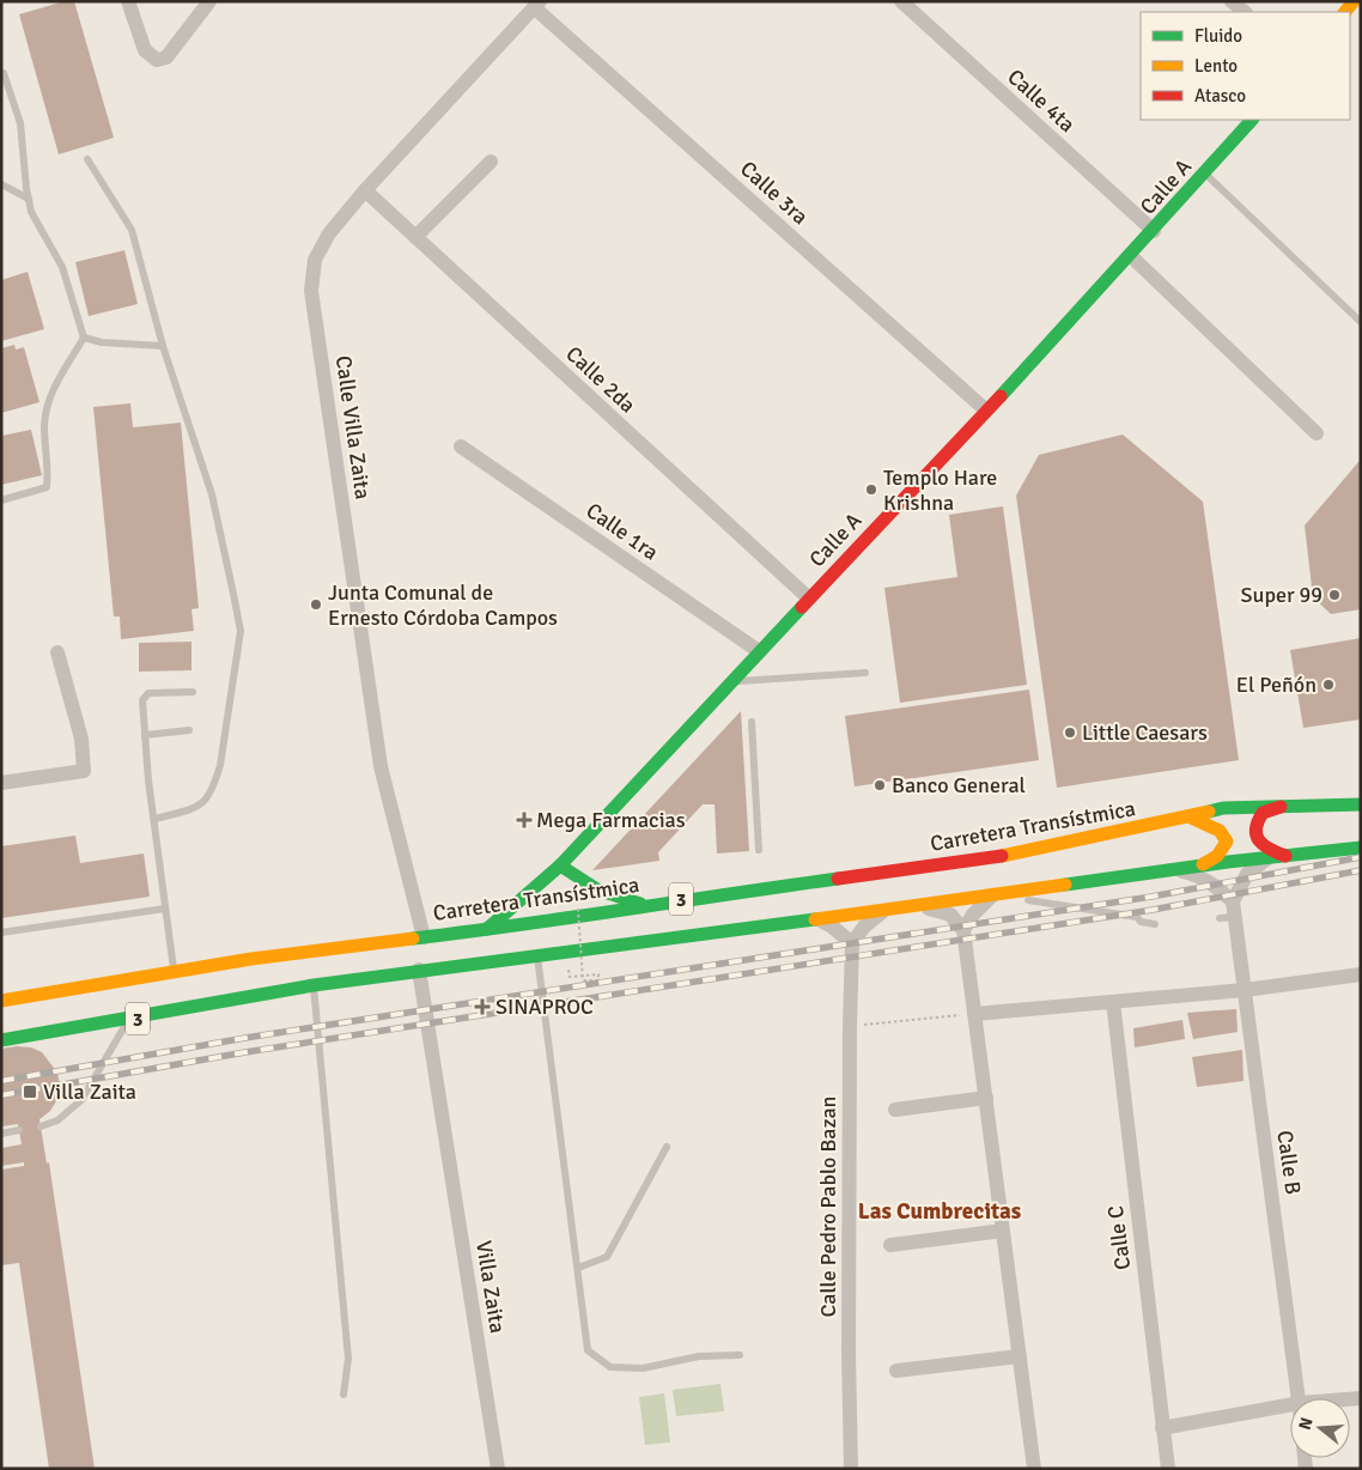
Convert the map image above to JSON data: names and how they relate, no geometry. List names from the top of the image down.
{
  "streets": {
    "main road": ["Calle A", "Carretera Transístmica", "3"],
    "street": [
      "Calle 4ta",
      "Calle 3ra",
      "Calle 2da",
      "Calle Villa Zaita",
      "Calle 1ra",
      "Calle B",
      "Calle Pedro Pablo Bazan",
      "Calle C",
      "Villa Zaita"
    ]
  },
  "crossings": [
    ["Calle 4ta", "Calle A"],
    ["Calle A", "Calle 3ra"],
    ["Calle A", "Calle 2da"],
    ["Calle A", "Calle 1ra"],
    ["Calle A", "Carretera Transístmica"],
    ["Calle 3ra", "Calle Villa Zaita"],
    ["Calle 2da", "Calle Villa Zaita"],
    ["Calle Villa Zaita", "Carretera Transístmica"],
    ["3", "Villa Zaita"]
  ],
  "districts": ["Las Cumbrecitas"],
  "places": {
    "other": [
      "Templo Hare Krishna",
      "Super 99",
      "Junta Comunal de Ernesto Córdoba Campos",
      "El Peñón",
      "Little Caesars",
      "Banco General"
    ],
    "health": ["Mega Farmacias", "SINAPROC"],
    "transit": ["Villa Zaita"]
  },
  "legend": ["Fluido", "Lento", "Atasco"],
  "north": "left"
}
